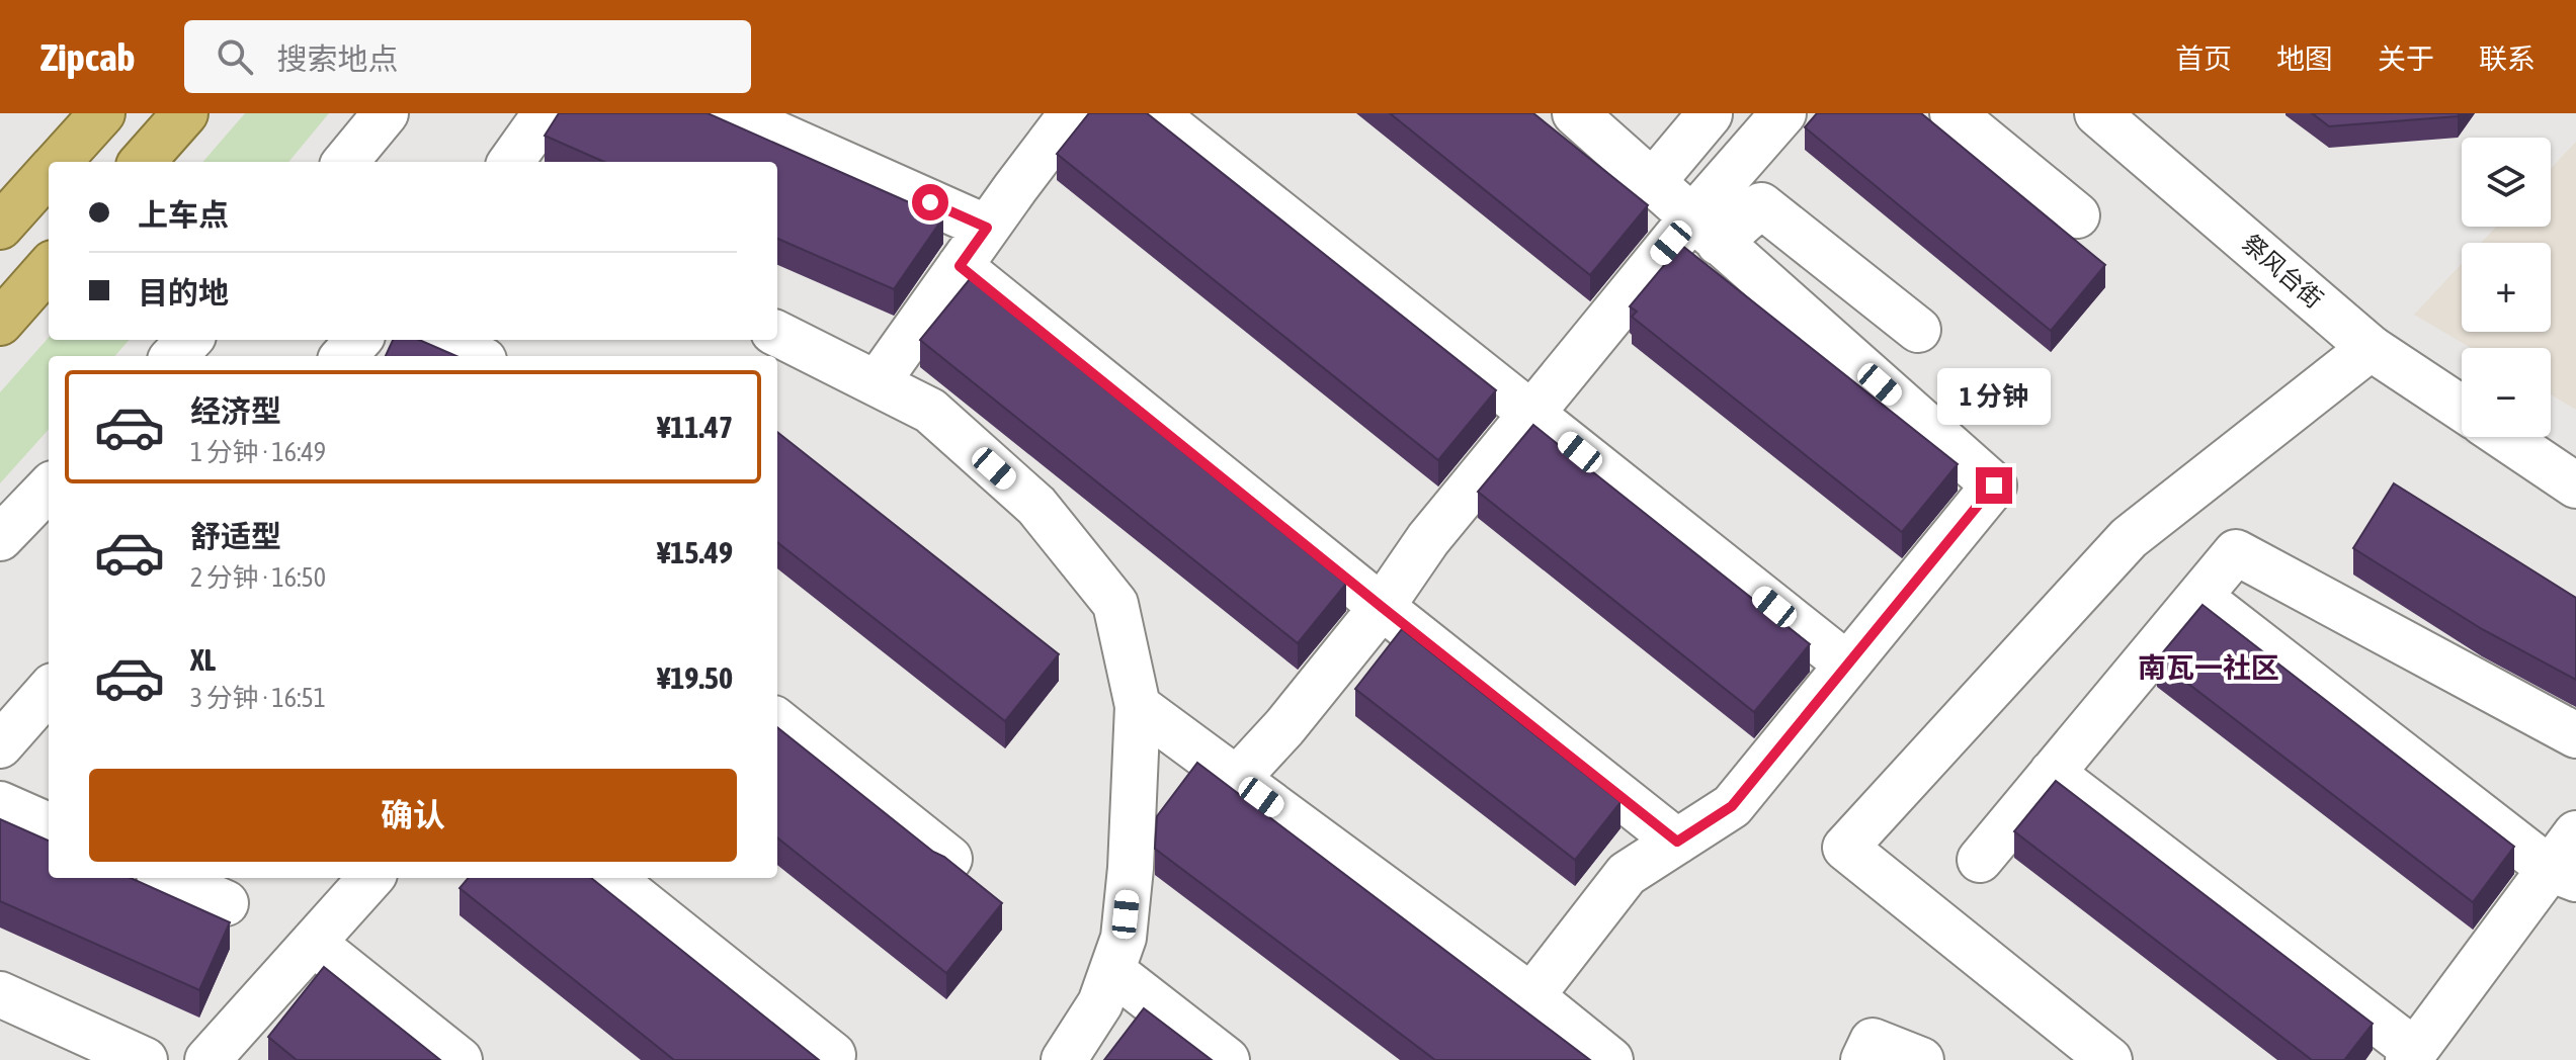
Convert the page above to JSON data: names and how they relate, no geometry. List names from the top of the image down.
{
  "streets": {
    "street": ["祭风台街"]
  },
  "districts": ["南瓦一社区"],
  "page": {
    "header": "Zipcab",
    "search": "搜索地点",
    "nav": [
      "首页",
      "地图",
      "关于",
      "联系"
    ],
    "map_buttons": ["+", "−"],
    "banner": ["上车点", "目的地"],
    "bubble": "1 分钟",
    "list": [
      {
        "name": "经济型",
        "note": "1 分钟 · 16:49",
        "value": "¥11.47"
      },
      {
        "name": "舒适型",
        "note": "2 分钟 · 16:50",
        "value": "¥15.49"
      },
      {
        "name": "XL",
        "note": "3 分钟 · 16:51",
        "value": "¥19.50"
      }
    ],
    "buttons": "确认"
  }
}
